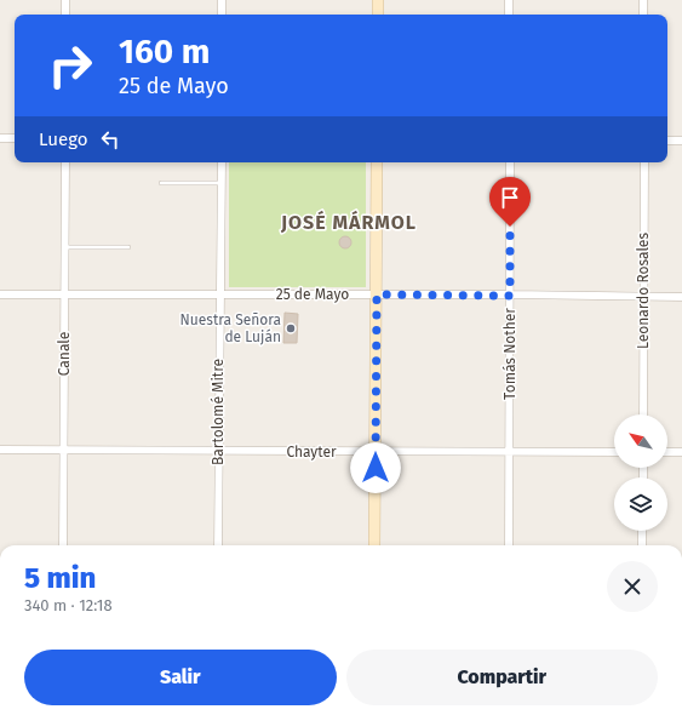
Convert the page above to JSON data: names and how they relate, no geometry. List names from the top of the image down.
{
  "streets": {
    "street": [
      "Leonardo Rosales",
      "25 de Mayo",
      "Canale",
      "Tomás Nother",
      "Bartolomé Mitre",
      "Chayter"
    ]
  },
  "crossings": [
    ["Leonardo Rosales", "25 de Mayo"],
    ["25 de Mayo", "Canale"],
    ["25 de Mayo", "Tomás Nother"],
    ["25 de Mayo", "Bartolomé Mitre"],
    ["Canale", "Chayter"],
    ["Tomás Nother", "Chayter"],
    ["Bartolomé Mitre", "Chayter"]
  ],
  "districts": ["JOSÉ MÁRMOL"],
  "places": ["Nuestra Señora de Luján"],
  "north": "top left",
  "page": {
    "turn": ["160 m", "25 de Mayo"],
    "then": "Luego",
    "heading": ["5 min", "340 m · 12:18"],
    "buttons": ["Salir", "Compartir"]
  }
}
